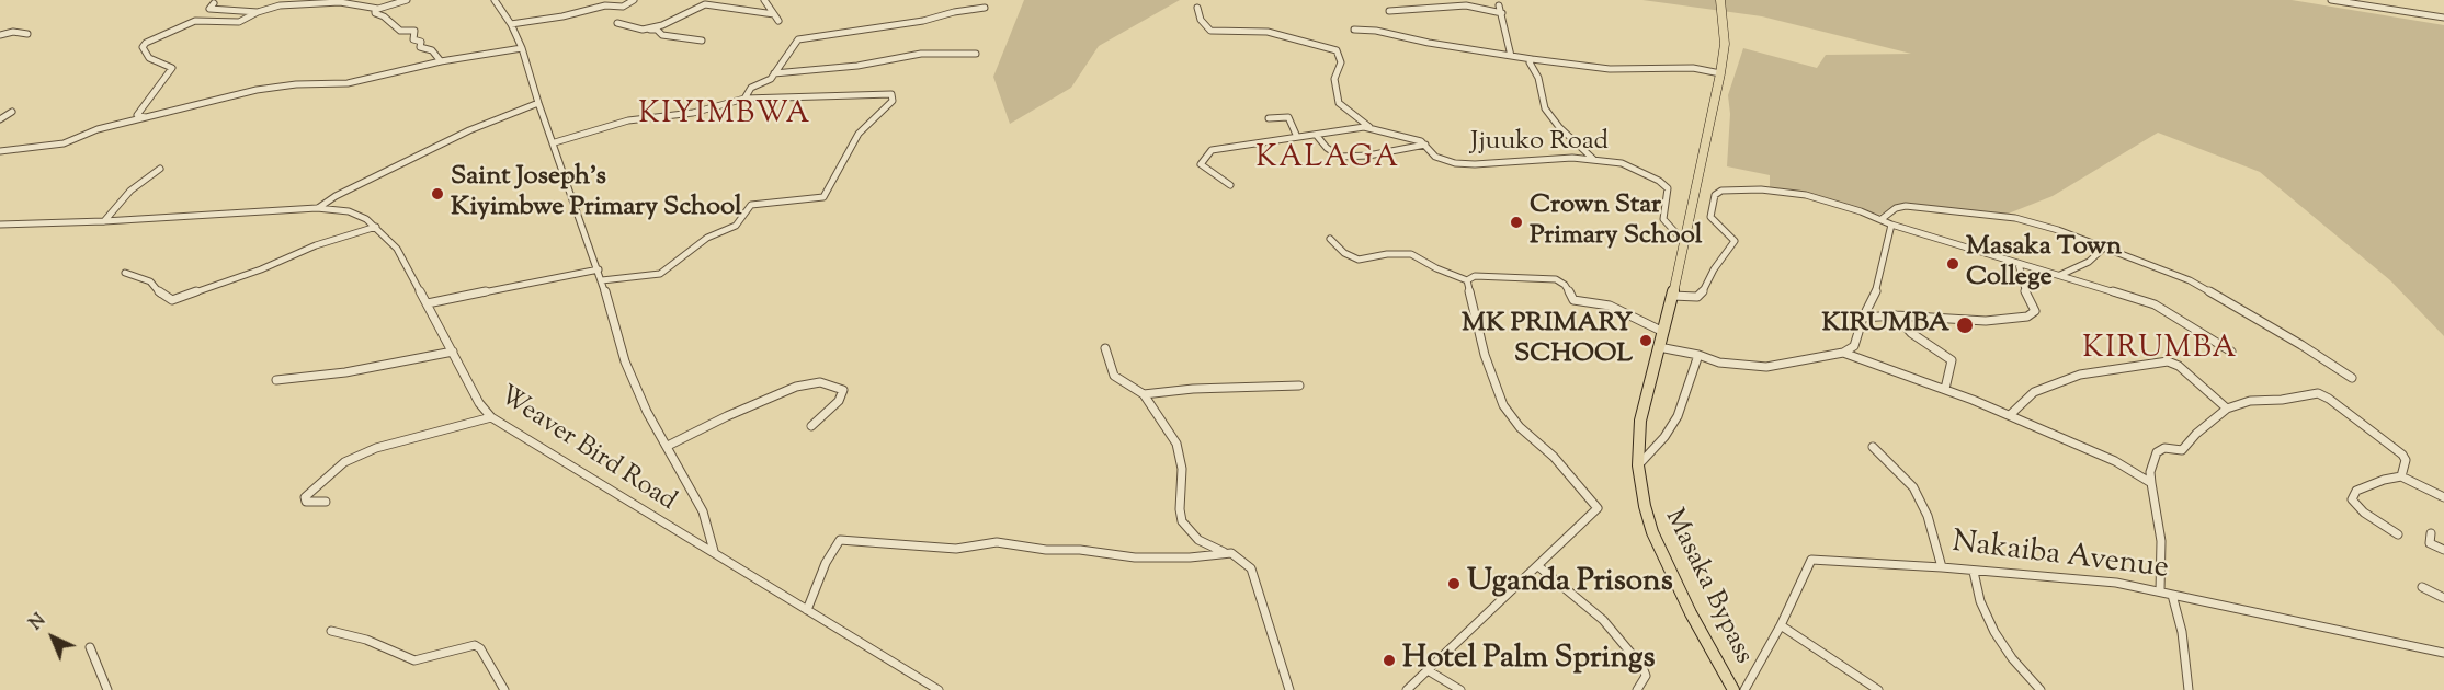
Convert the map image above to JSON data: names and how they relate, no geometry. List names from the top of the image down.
{
  "streets": {
    "highway": ["Masaka Bypass"],
    "street": ["Jjuuko Road", "Weaver Bird Road", "Nakaiba Avenue"]
  },
  "crossings": [
    ["Jjuuko Road", "Masaka Bypass"]
  ],
  "districts": ["KIYIMBWA", "KALAGA", "KIRUMBA"],
  "places": [
    "Saint Joseph's Kiyimbwe Primary School",
    "Crown Star Primary School",
    "Masaka Town College",
    "KIRUMBA",
    "MK PRIMARY SCHOOL",
    "Uganda Prisons",
    "Hotel Palm Springs"
  ],
  "north": "top left"
}
